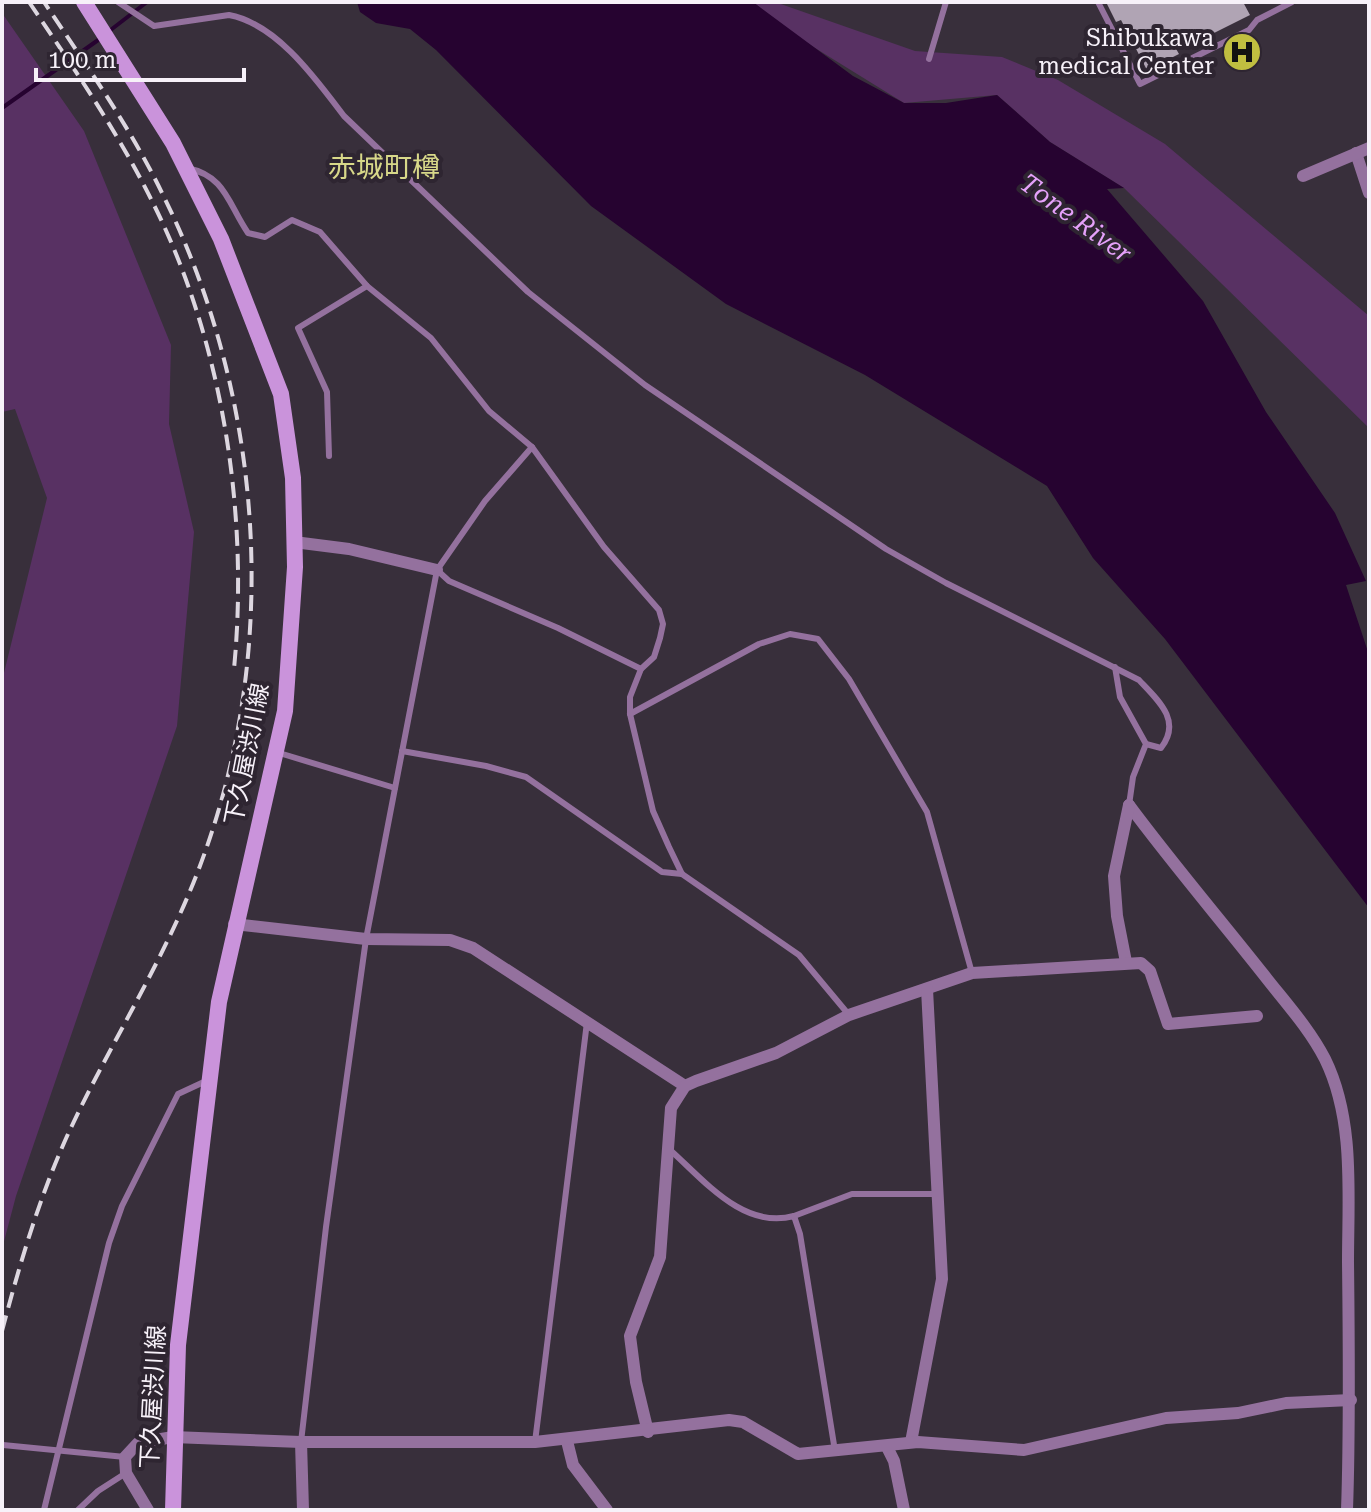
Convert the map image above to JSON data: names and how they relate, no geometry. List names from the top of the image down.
{
  "streets": {
    "main road": ["下久屋渋川線"]
  },
  "districts": ["赤城町樽"],
  "water": ["Tone River"],
  "places": {
    "hospital": ["Shibukawa medical Center"]
  },
  "scale_bar": "100 m"
}
